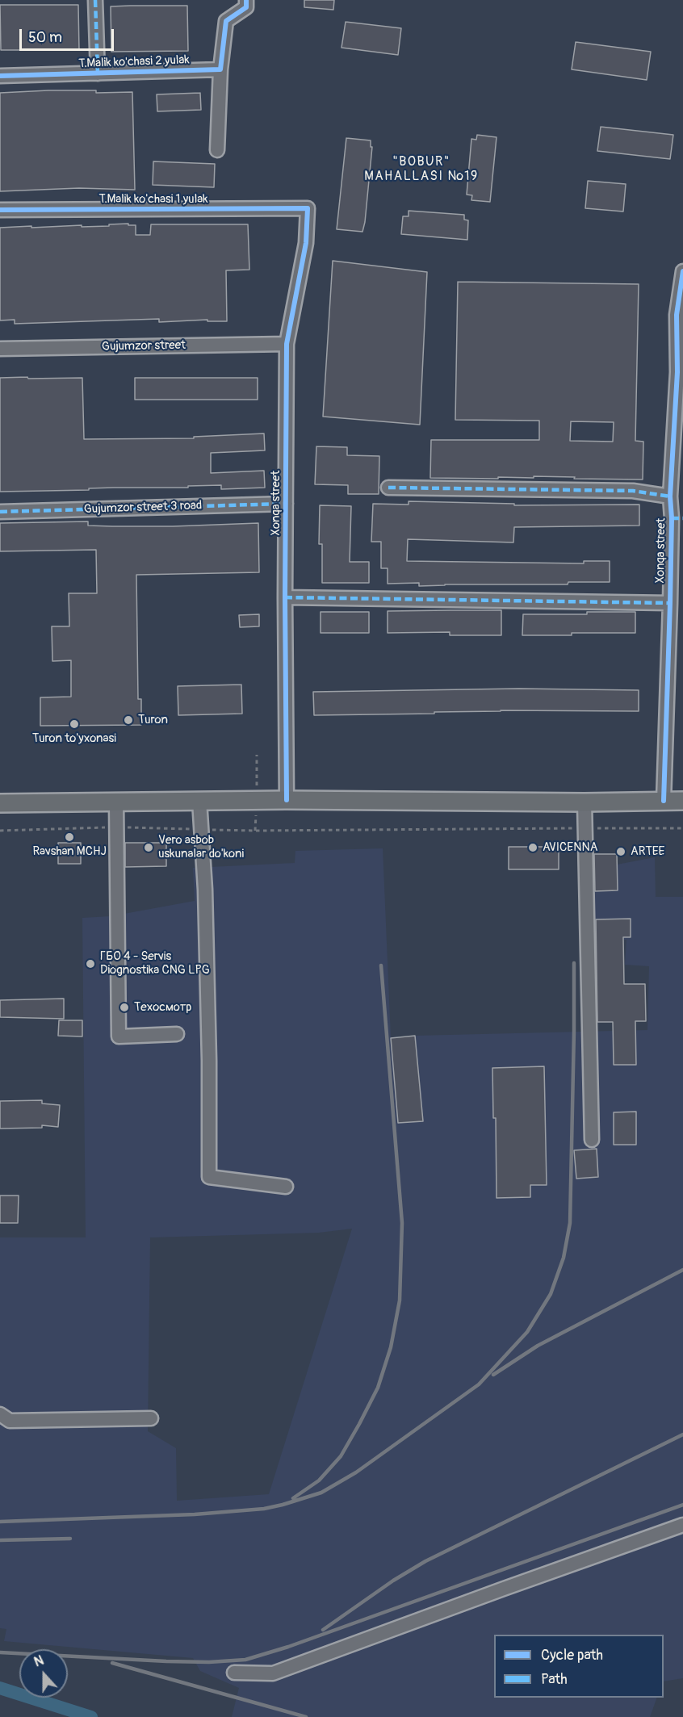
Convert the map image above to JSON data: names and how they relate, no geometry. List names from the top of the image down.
{
  "streets": {
    "street": [
      "T.Malik ko'chasi 2 yulak",
      "T.Malik ko'chasi 1 yulak",
      "Gujumzor street",
      "Xonqa street",
      "Gujumzor street 3 road"
    ]
  },
  "crossings": [
    ["T.Malik ko'chasi 1 yulak", "Xonqa street"],
    ["Gujumzor street", "Xonqa street"],
    ["Xonqa street", "Gujumzor street 3 road"]
  ],
  "districts": ["\"BOBUR\" MAHALLASI №19"],
  "places": [
    "Turon",
    "Turon to'yxonasi",
    "Ravshan MCHJ",
    "Vero asbob uskunalar do'koni",
    "AVICENNA",
    "ARTEE",
    "ГБО 4 - Servis Diognostika CNG LPG",
    "Техосмотр"
  ],
  "legend": ["Cycle path", "Path"],
  "scale_bar": "50 m",
  "north": "top"
}
